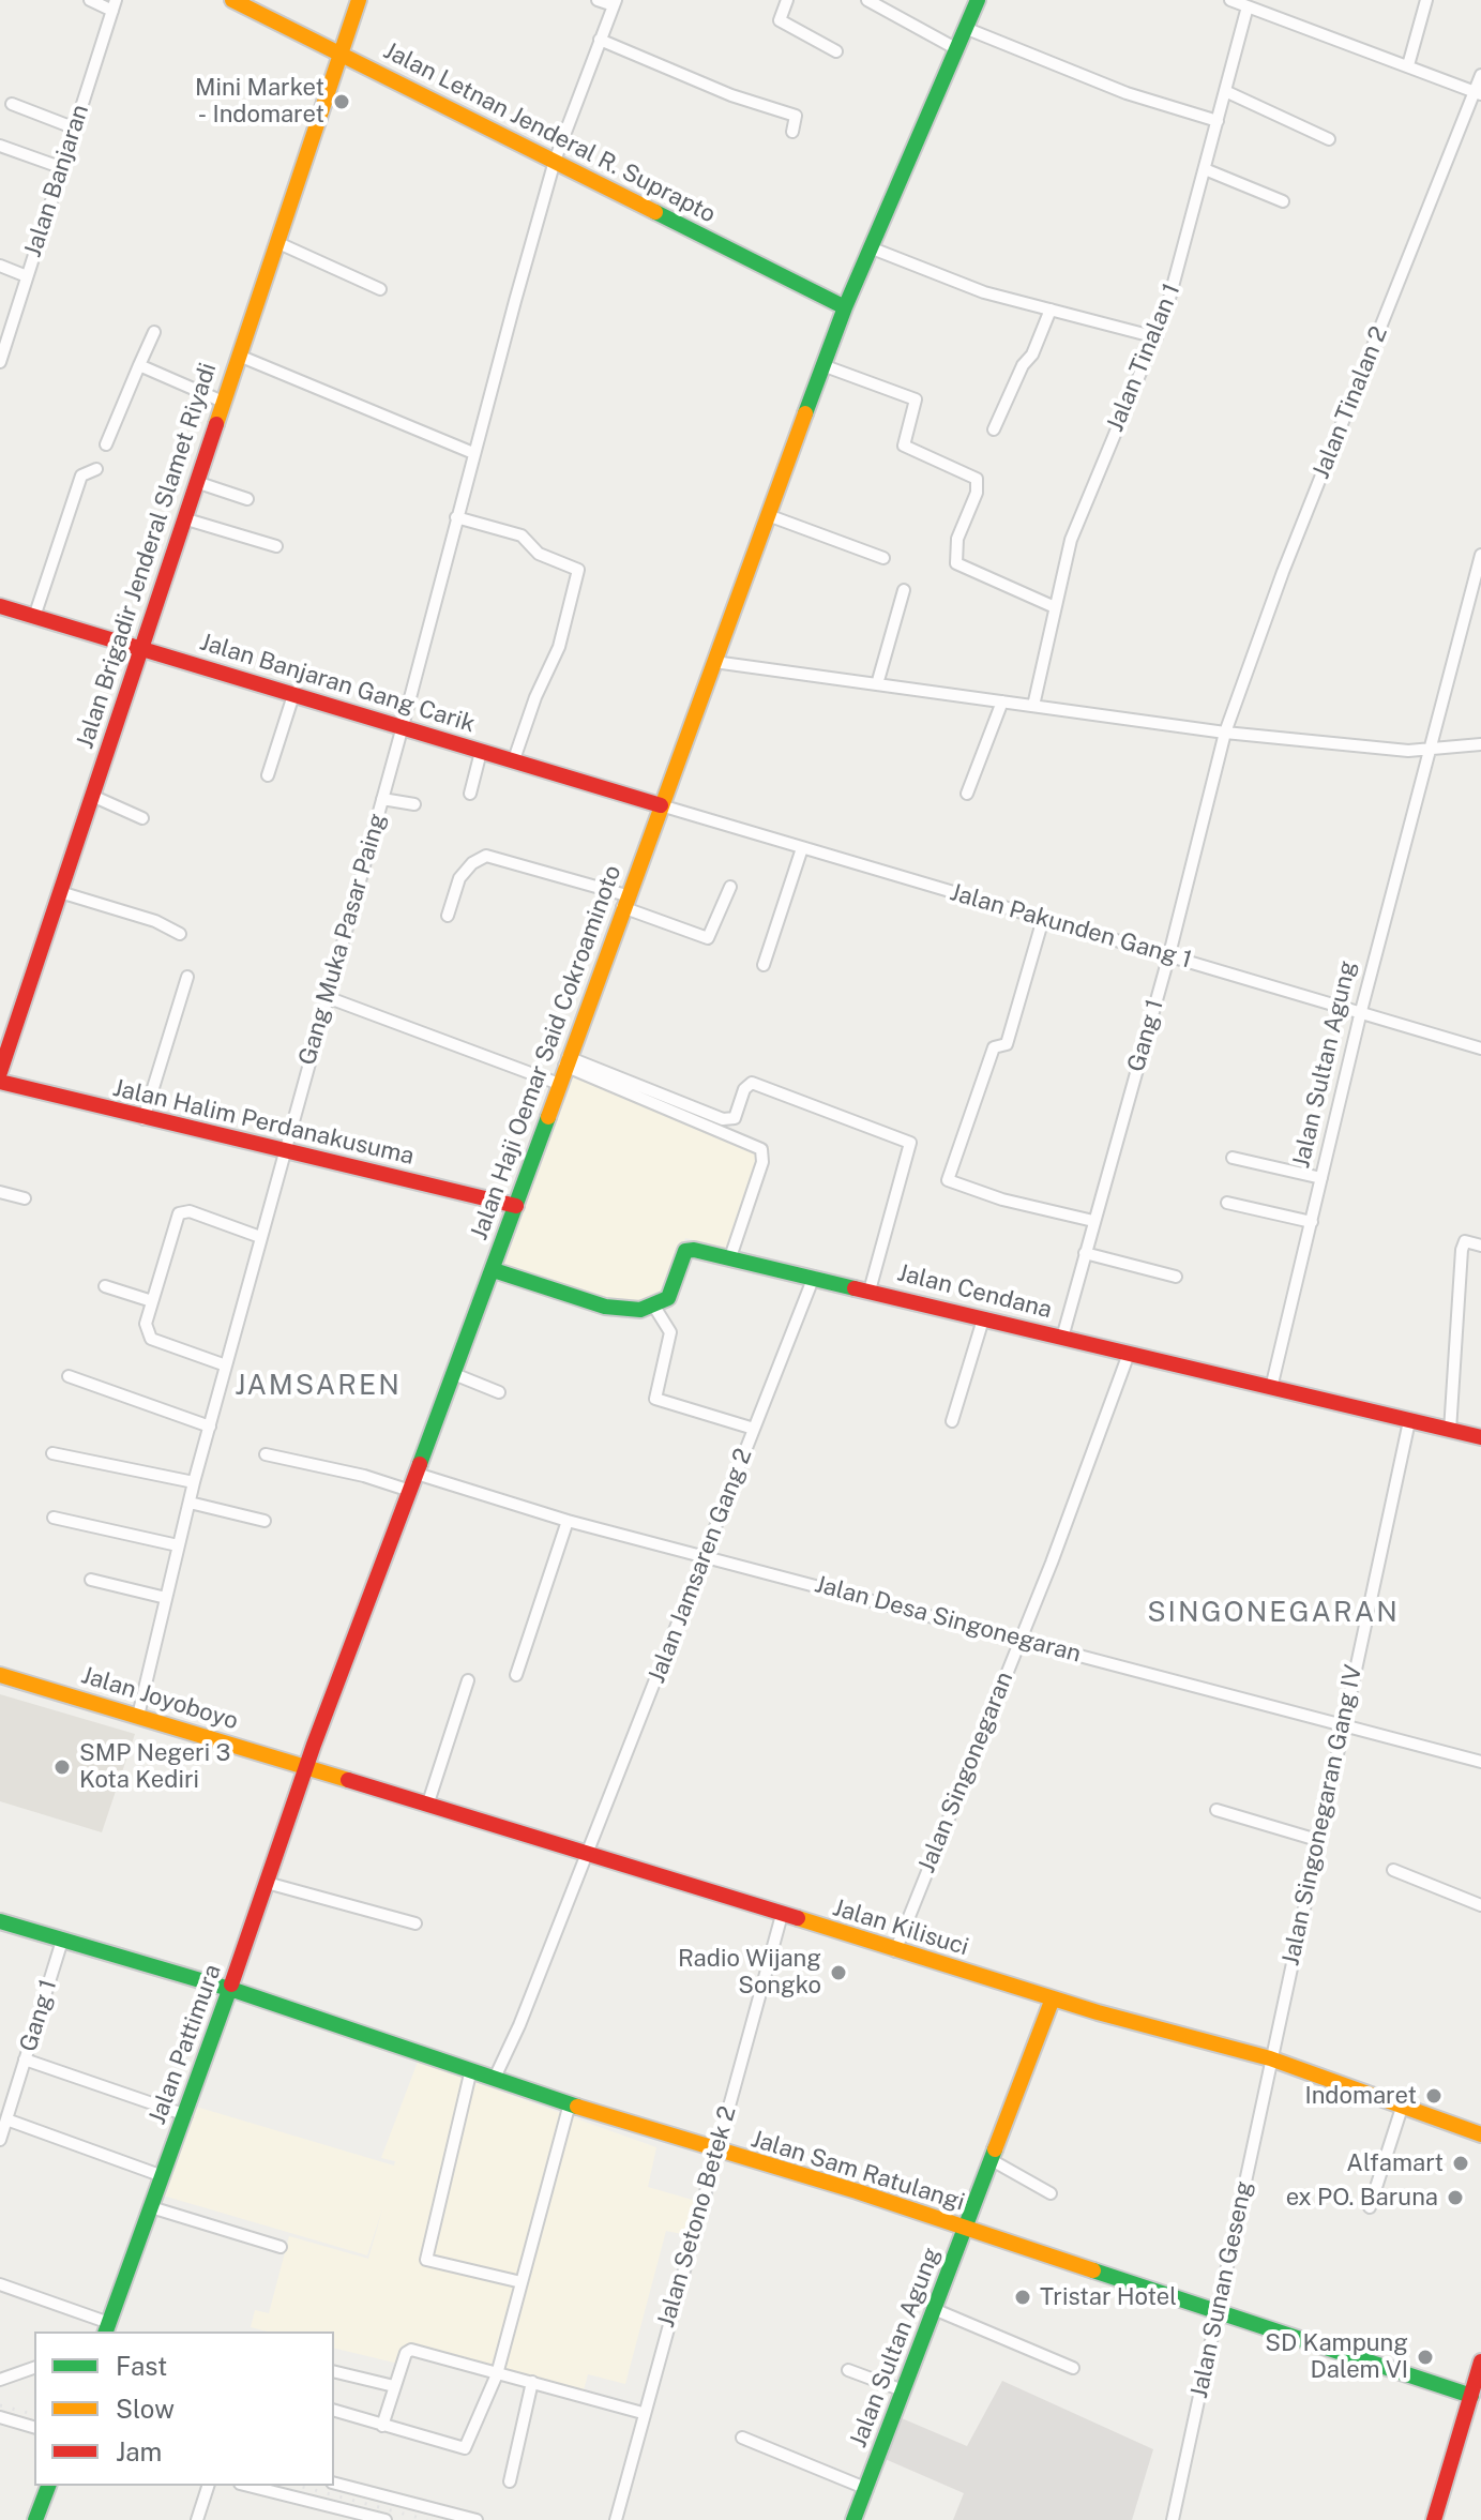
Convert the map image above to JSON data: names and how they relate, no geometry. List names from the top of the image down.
{
  "streets": {
    "street": [
      "Jalan Letnan Jenderal R. Suprapto",
      "Jalan Banjaran",
      "Jalan Tinalan 1",
      "Jalan Tinalan 2",
      "Jalan Brigadir Jenderal Slamet Riyadi",
      "Jalan Banjaran Gang Carik",
      "Jalan Pakunden Gang 1",
      "Gang Muka Pasar Paing",
      "Gang 1",
      "Jalan Haji Oemar Said Cokroaminoto",
      "Jalan Sultan Agung",
      "Jalan Halim Perdanakusuma",
      "Jalan Cendana",
      "Jalan Jamsaren Gang 2",
      "Jalan Desa Singonegaran",
      "Jalan Joyoboyo",
      "Jalan Singonegaran",
      "Jalan Singonegaran Gang IV",
      "Jalan Kilisuci",
      "Jalan Pattimura",
      "Jalan Sam Ratulangi",
      "Jalan Setono Betek 2",
      "Jalan Sunan Geseng"
    ]
  },
  "crossings": [
    ["Jalan Letnan Jenderal R. Suprapto", "Jalan Brigadir Jenderal Slamet Riyadi"],
    ["Jalan Letnan Jenderal R. Suprapto", "Gang Muka Pasar Paing"],
    ["Jalan Letnan Jenderal R. Suprapto", "Jalan Haji Oemar Said Cokroaminoto"],
    ["Jalan Tinalan 2", "Gang 1"],
    ["Jalan Brigadir Jenderal Slamet Riyadi", "Jalan Banjaran Gang Carik"],
    ["Jalan Banjaran Gang Carik", "Jalan Pakunden Gang 1"],
    ["Jalan Banjaran Gang Carik", "Gang Muka Pasar Paing"],
    ["Jalan Banjaran Gang Carik", "Jalan Haji Oemar Said Cokroaminoto"],
    ["Jalan Pakunden Gang 1", "Gang 1"],
    ["Jalan Pakunden Gang 1", "Jalan Haji Oemar Said Cokroaminoto"],
    ["Jalan Pakunden Gang 1", "Jalan Sultan Agung"],
    ["Gang Muka Pasar Paing", "Jalan Halim Perdanakusuma"],
    ["Gang Muka Pasar Paing", "Jalan Joyoboyo"],
    ["Gang 1", "Jalan Cendana"],
    ["Gang 1", "Jalan Sam Ratulangi"],
    ["Jalan Haji Oemar Said Cokroaminoto", "Jalan Halim Perdanakusuma"],
    ["Jalan Haji Oemar Said Cokroaminoto", "Jalan Desa Singonegaran"],
    ["Jalan Haji Oemar Said Cokroaminoto", "Jalan Joyoboyo"],
    ["Jalan Haji Oemar Said Cokroaminoto", "Jalan Kilisuci"],
    ["Jalan Haji Oemar Said Cokroaminoto", "Jalan Pattimura"],
    ["Jalan Sultan Agung", "Jalan Cendana"],
    ["Jalan Sultan Agung", "Jalan Kilisuci"],
    ["Jalan Sultan Agung", "Jalan Sam Ratulangi"],
    ["Jalan Cendana", "Jalan Jamsaren Gang 2"],
    ["Jalan Cendana", "Jalan Singonegaran"],
    ["Jalan Cendana", "Jalan Singonegaran Gang IV"],
    ["Jalan Jamsaren Gang 2", "Jalan Desa Singonegaran"],
    ["Jalan Jamsaren Gang 2", "Jalan Kilisuci"],
    ["Jalan Jamsaren Gang 2", "Jalan Sam Ratulangi"],
    ["Jalan Desa Singonegaran", "Jalan Singonegaran"],
    ["Jalan Desa Singonegaran", "Jalan Singonegaran Gang IV"],
    ["Jalan Joyoboyo", "Jalan Kilisuci"],
    ["Jalan Joyoboyo", "Jalan Pattimura"],
    ["Jalan Singonegaran", "Jalan Kilisuci"],
    ["Jalan Singonegaran Gang IV", "Jalan Kilisuci"],
    ["Jalan Singonegaran Gang IV", "Jalan Sunan Geseng"],
    ["Jalan Kilisuci", "Jalan Pattimura"],
    ["Jalan Kilisuci", "Jalan Setono Betek 2"],
    ["Jalan Kilisuci", "Jalan Sunan Geseng"],
    ["Jalan Pattimura", "Jalan Sam Ratulangi"],
    ["Jalan Sam Ratulangi", "Jalan Setono Betek 2"],
    ["Jalan Sam Ratulangi", "Jalan Sunan Geseng"]
  ],
  "districts": ["JAMSAREN", "SINGONEGARAN"],
  "places": [
    "Mini Market - Indomaret",
    "SMP Negeri 3 Kota Kediri",
    "Radio Wijang Songko",
    "Indomaret",
    "Alfamart",
    "ex PO. Baruna",
    "Tristar Hotel",
    "SD Kampung Dalem VI"
  ],
  "legend": ["Fast", "Slow", "Jam"]
}
